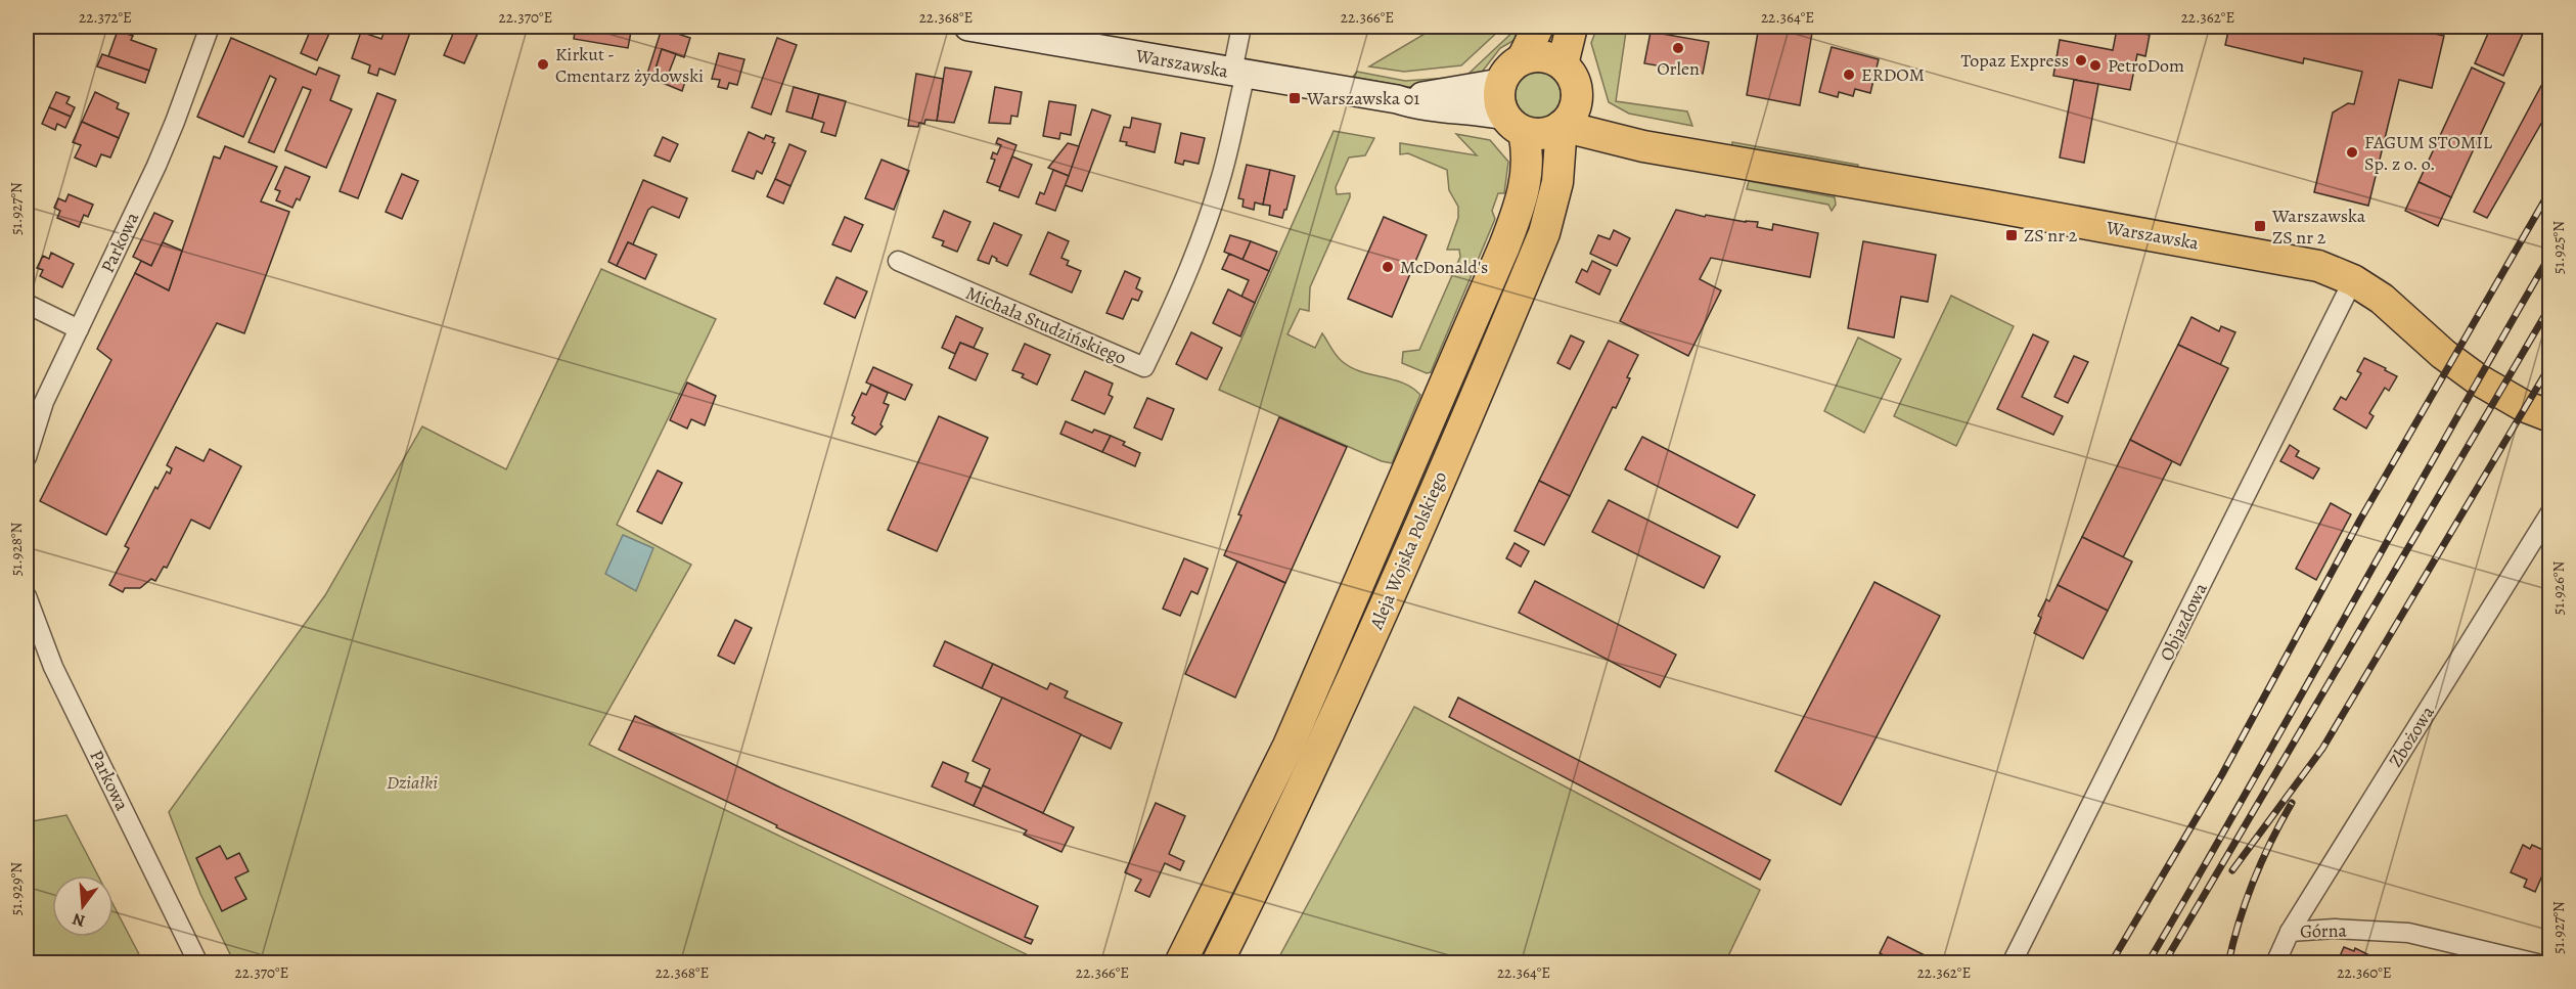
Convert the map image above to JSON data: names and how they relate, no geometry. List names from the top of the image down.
{
  "streets": {
    "main road": ["Warszawska", "Aleja Wojska Polskiego"],
    "street": [
      "Parkowa",
      "Michała Studzińskiego",
      "Objazdowa",
      "Zbożowa",
      "Górna"
    ]
  },
  "crossings": [
    ["Warszawska", "Michała Studzińskiego"],
    ["Warszawska", "Aleja Wojska Polskiego"],
    ["Warszawska", "Objazdowa"],
    ["Zbożowa", "Górna"]
  ],
  "parks": ["Działki"],
  "places": {
    "other": [
      "Orlen",
      "Topaz Express",
      "Kirkut - Cmentarz żydowski",
      "PetroDom",
      "ERDOM",
      "FAGUM STOMIL Sp. z o. o.",
      "McDonald's"
    ],
    "transit": ["Warszawska 01", "Warszawska ZS nr 2", "ZS nr 2"]
  },
  "north": "bottom",
  "coordinates": [
    "22.372°E",
    "22.370°E",
    "22.368°E",
    "22.366°E",
    "22.364°E",
    "22.362°E",
    "51.927°N",
    "51.925°N",
    "51.928°N",
    "51.926°N",
    "51.929°N",
    "22.360°E"
  ]
}
